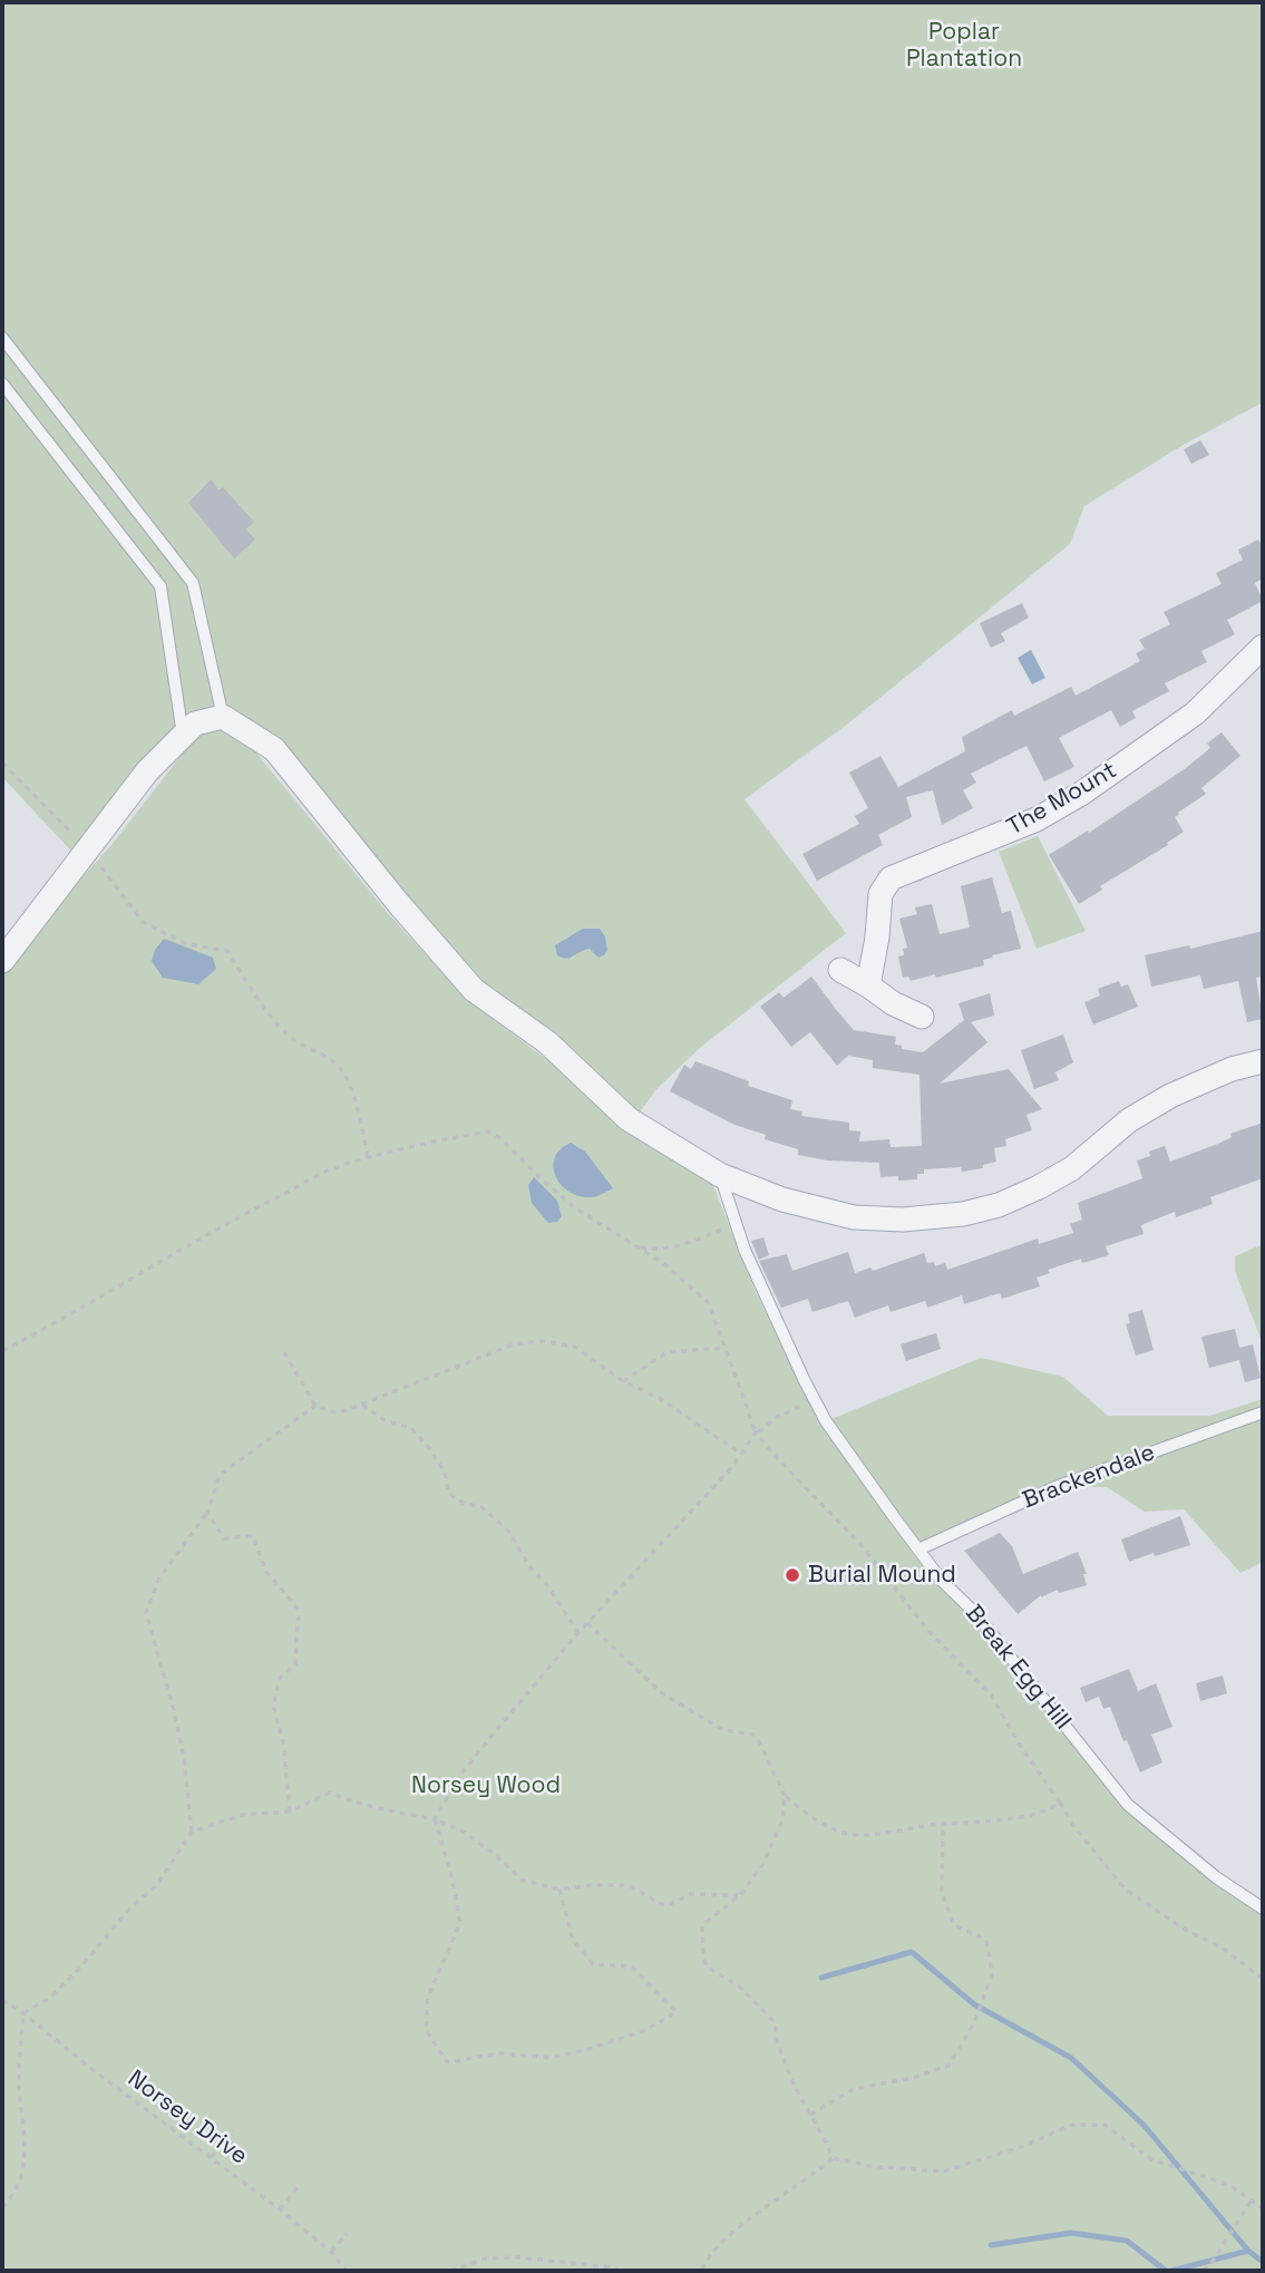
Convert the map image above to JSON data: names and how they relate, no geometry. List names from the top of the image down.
{
  "streets": {
    "street": ["The Mount"],
    "lane": ["Brackendale", "Break Egg Hill"],
    "path": ["Norsey Drive"]
  },
  "crossings": [
    ["Brackendale", "Break Egg Hill"]
  ],
  "parks": ["Poplar Plantation", "Norsey Wood"],
  "places": ["Burial Mound"]
}
